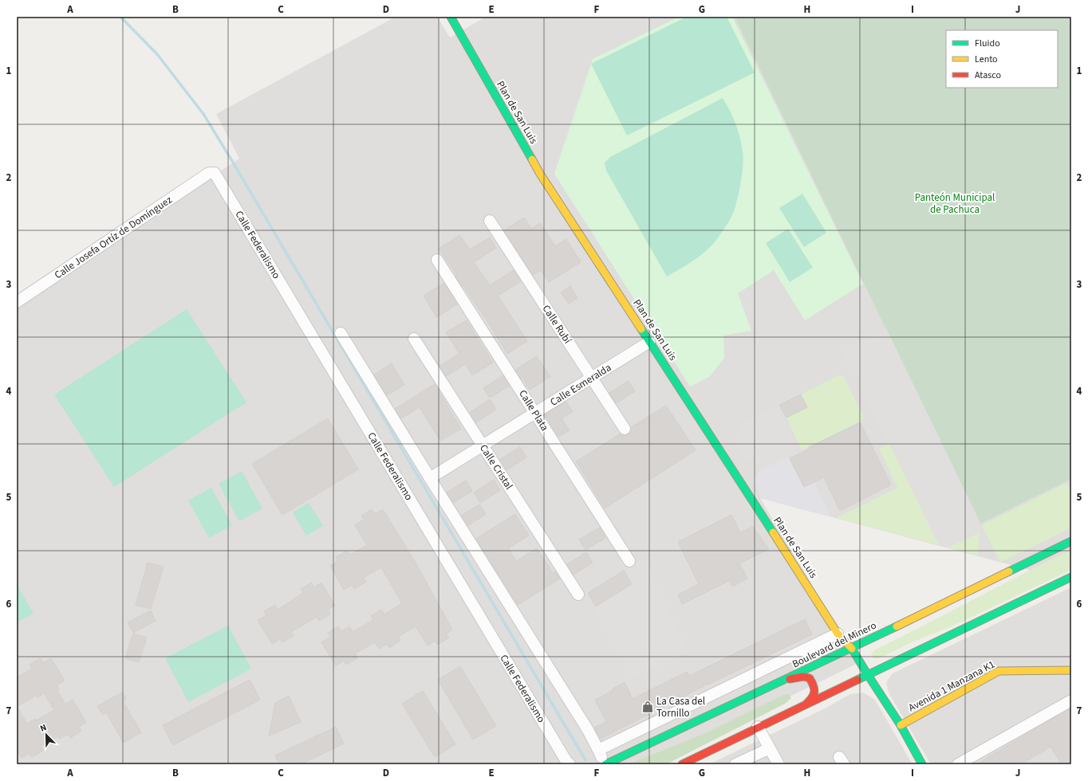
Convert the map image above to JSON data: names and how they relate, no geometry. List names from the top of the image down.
{
  "streets": {
    "main road": ["Plan de San Luis", "Boulevard del Minero", "Avenida 1 Manzana K1"],
    "street": [
      "Calle Josefa Ortíz de Domínguez",
      "Calle Federalismo",
      "Calle Rubí",
      "Calle Esmeralda",
      "Calle Plata",
      "Calle Cristal"
    ]
  },
  "crossings": [
    ["Plan de San Luis", "Calle Esmeralda"],
    ["Plan de San Luis", "Boulevard del Minero"],
    ["Plan de San Luis", "Avenida 1 Manzana K1"],
    ["Calle Josefa Ortíz de Domínguez", "Calle Federalismo"],
    ["Calle Rubí", "Calle Esmeralda"],
    ["Calle Esmeralda", "Calle Plata"],
    ["Calle Esmeralda", "Calle Cristal"]
  ],
  "parks": ["Panteón Municipal de Pachuca"],
  "places": {
    "shop": ["La Casa del Tornillo"]
  },
  "legend": ["Fluido", "Lento", "Atasco"],
  "north": "top left",
  "grid": {
    "columns": [
      "A",
      "B",
      "C",
      "D",
      "E",
      "F",
      "G",
      "H",
      "I",
      "J"
    ],
    "rows": [
      "1",
      "2",
      "3",
      "4",
      "5",
      "6",
      "7"
    ]
  }
}
